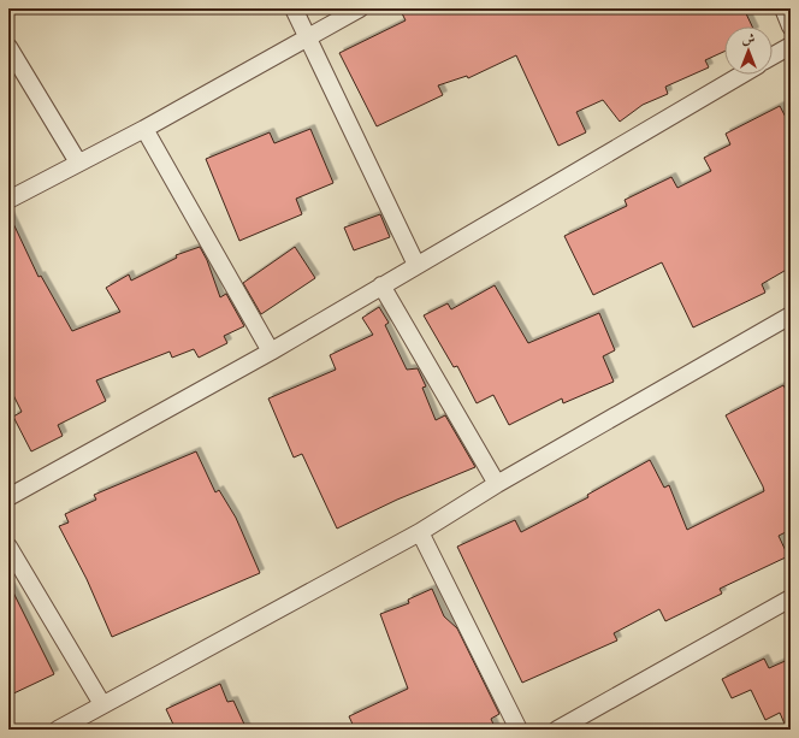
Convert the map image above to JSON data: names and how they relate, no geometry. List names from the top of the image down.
{
  "north": "top"
}
